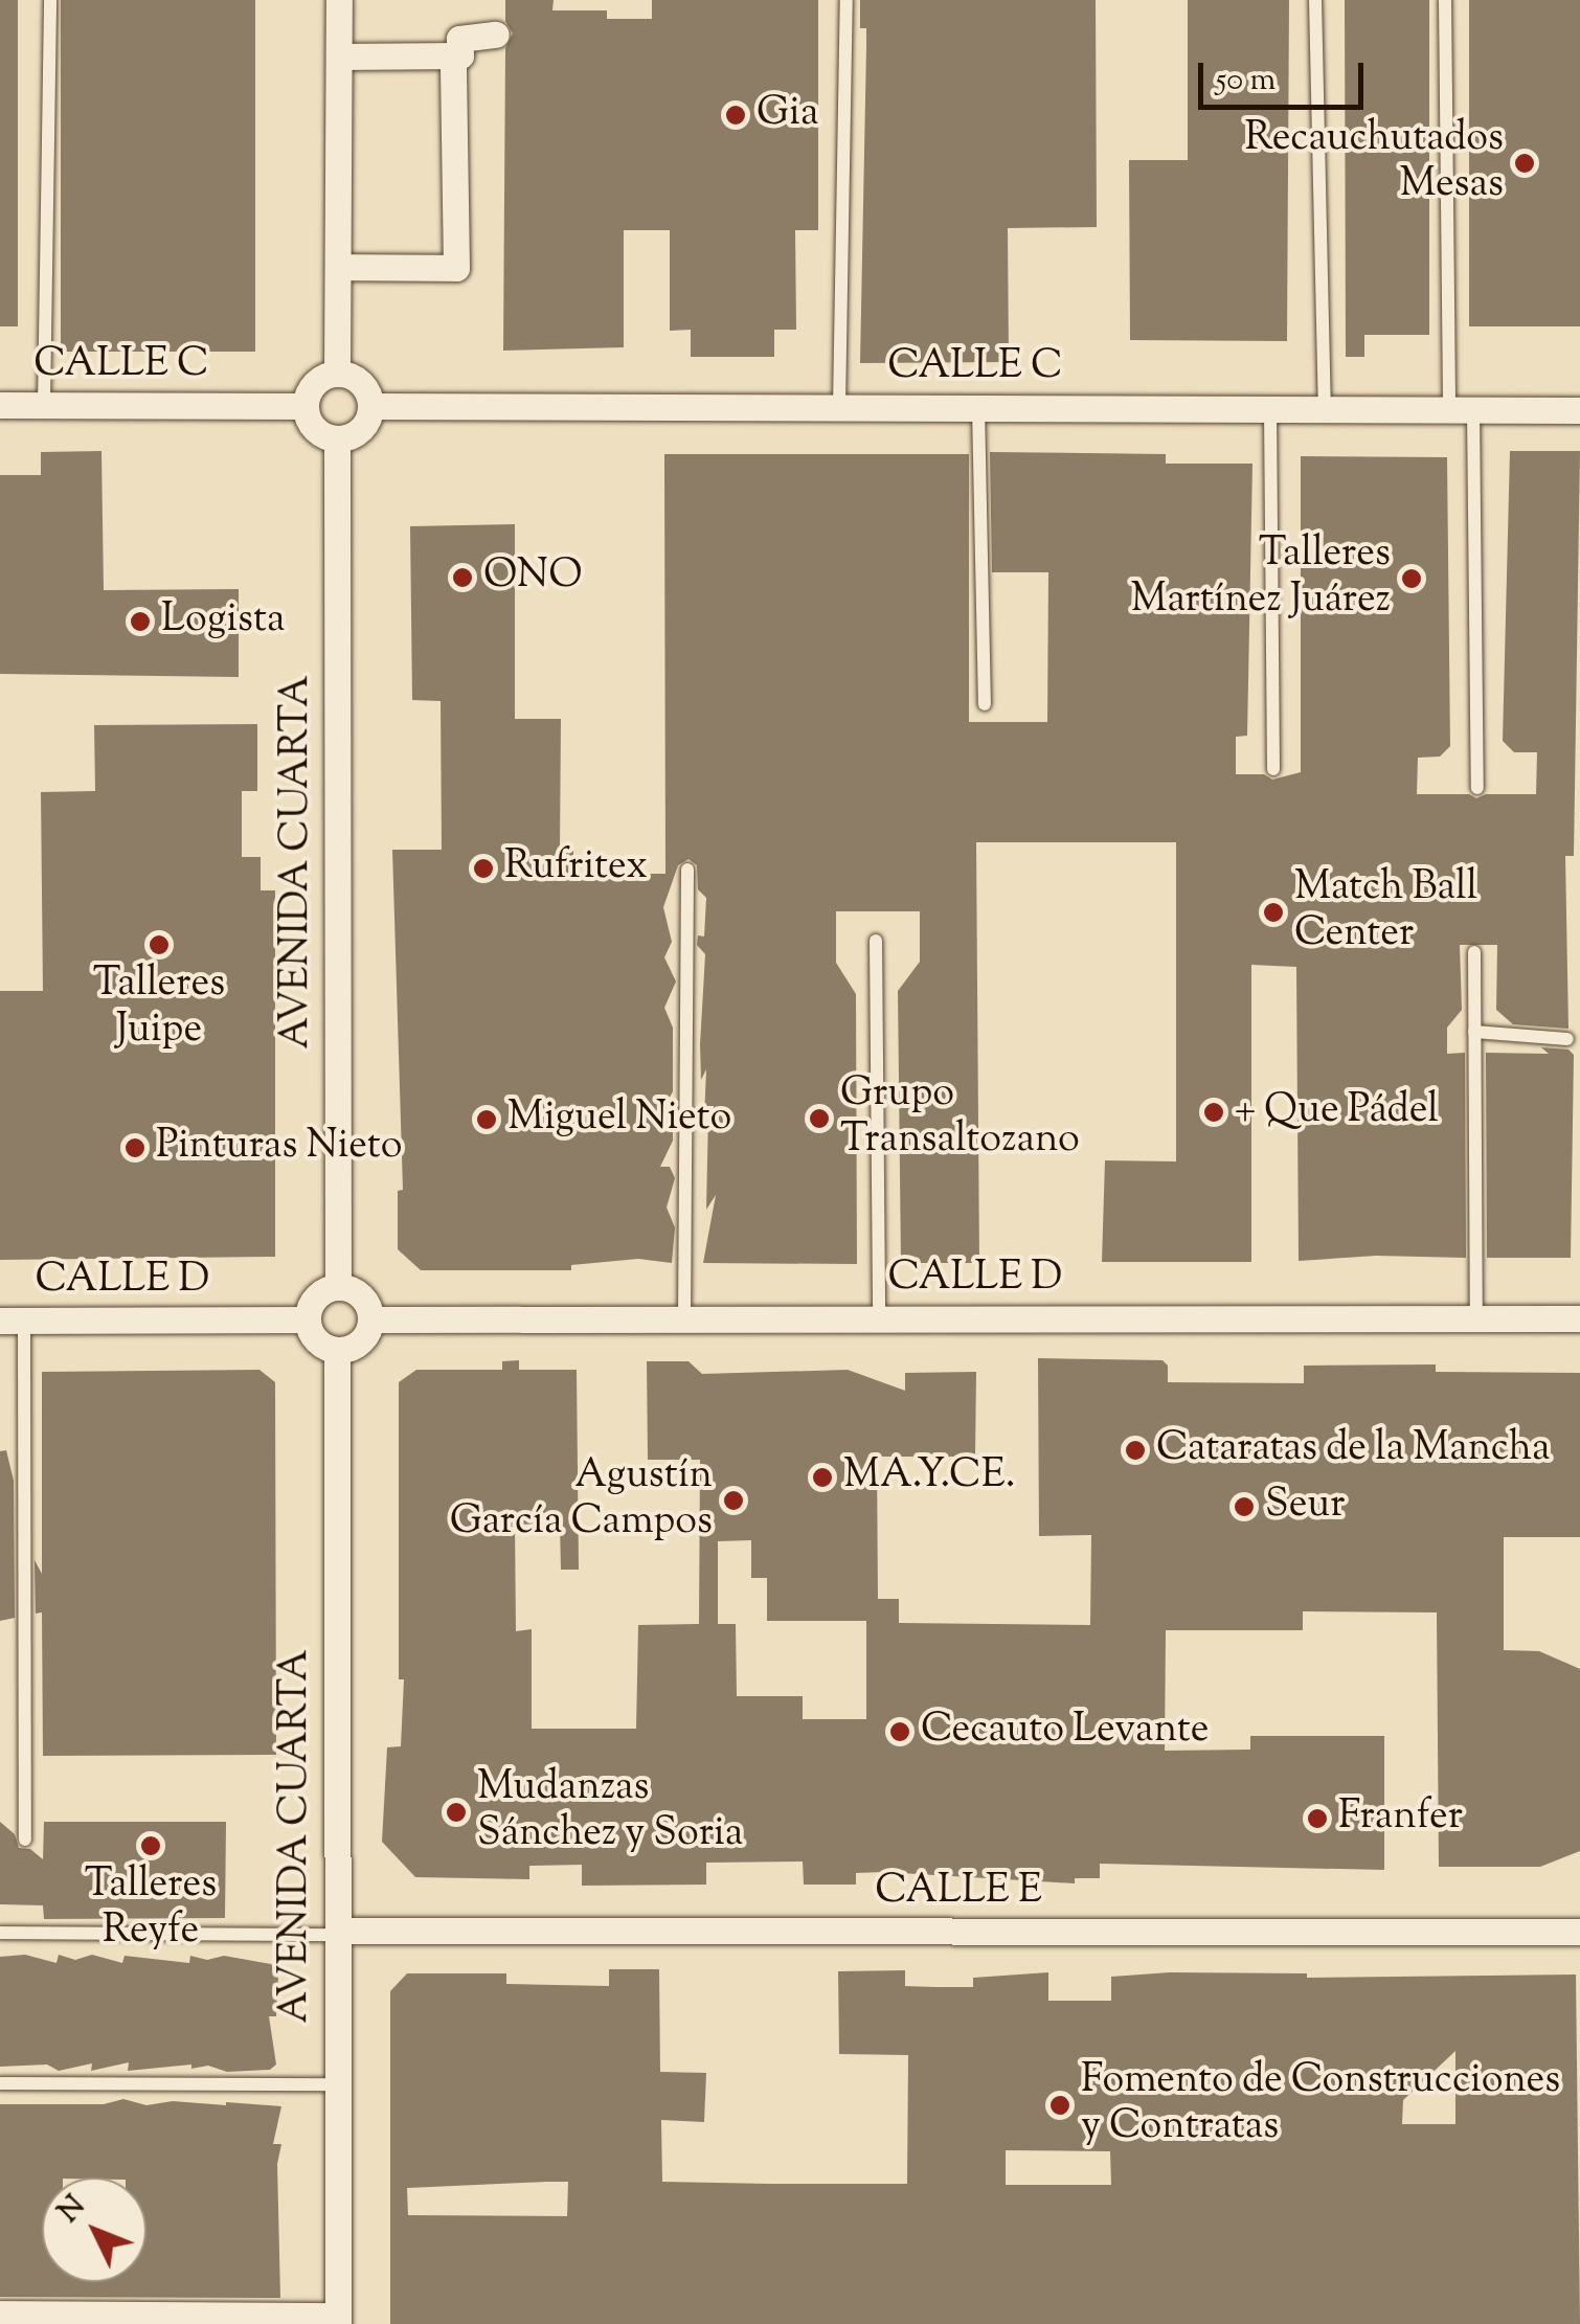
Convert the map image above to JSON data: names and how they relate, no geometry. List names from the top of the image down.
{
  "streets": {
    "street": [
      "CALLE C",
      "AVENIDA CUARTA",
      "CALLE D",
      "CALLE E"
    ]
  },
  "crossings": [
    ["CALLE C", "AVENIDA CUARTA"],
    ["AVENIDA CUARTA", "CALLE D"],
    ["AVENIDA CUARTA", "CALLE E"]
  ],
  "places": [
    "Gia",
    "Recauchutados Mesas",
    "ONO",
    "Talleres Martínez Juárez",
    "Logista",
    "Rufritex",
    "Match Ball Center",
    "Talleres Juipe",
    "+ Que Pádel",
    "Grupo Transaltozano",
    "Miguel Nieto",
    "Pinturas Nieto",
    "Cataratas de la Mancha",
    "MA.Y.CE.",
    "Agustín García Campos",
    "Seur",
    "Cecauto Levante",
    "Mudanzas Sánchez y Soria",
    "Franfer",
    "Talleres Reyfe",
    "Fomento de Construcciones y Contratas"
  ],
  "scale_bar": "50 m",
  "north": "top left"
}
